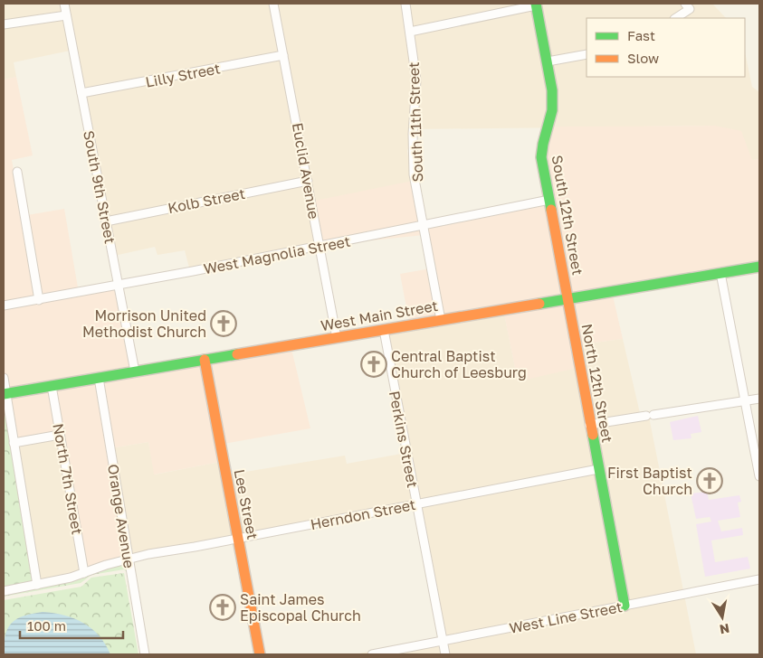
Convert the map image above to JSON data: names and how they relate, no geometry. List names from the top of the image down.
{
  "streets": {
    "street": [
      "Lilly Street",
      "South 11th Street",
      "Euclid Avenue",
      "South 9th Street",
      "Kolb Street",
      "South 12th Street",
      "West Magnolia Street",
      "West Main Street",
      "North 12th Street",
      "Perkins Street",
      "North 7th Street",
      "Lee Street",
      "Herndon Street",
      "Orange Avenue",
      "West Line Street"
    ]
  },
  "crossings": [
    ["Lilly Street", "Euclid Avenue"],
    ["Lilly Street", "South 9th Street"],
    ["South 11th Street", "West Magnolia Street"],
    ["South 11th Street", "West Main Street"],
    ["Euclid Avenue", "Kolb Street"],
    ["Euclid Avenue", "West Magnolia Street"],
    ["Euclid Avenue", "West Main Street"],
    ["South 9th Street", "Kolb Street"],
    ["South 9th Street", "West Magnolia Street"],
    ["South 9th Street", "West Main Street"],
    ["South 12th Street", "West Magnolia Street"],
    ["South 12th Street", "West Main Street"],
    ["South 12th Street", "North 12th Street"],
    ["West Main Street", "North 12th Street"],
    ["West Main Street", "Perkins Street"],
    ["West Main Street", "North 7th Street"],
    ["West Main Street", "Lee Street"],
    ["West Main Street", "Orange Avenue"],
    ["North 12th Street", "Herndon Street"],
    ["North 12th Street", "West Line Street"],
    ["Perkins Street", "Herndon Street"],
    ["Perkins Street", "West Line Street"],
    ["North 7th Street", "Herndon Street"],
    ["Lee Street", "Herndon Street"],
    ["Herndon Street", "Orange Avenue"]
  ],
  "places": {
    "church": [
      "Morrison United Methodist Church",
      "Central Baptist Church of Leesburg",
      "First Baptist Church",
      "Saint James Episcopal Church"
    ]
  },
  "legend": ["Fast", "Slow"],
  "scale_bar": "100 m",
  "north": "bottom"
}
